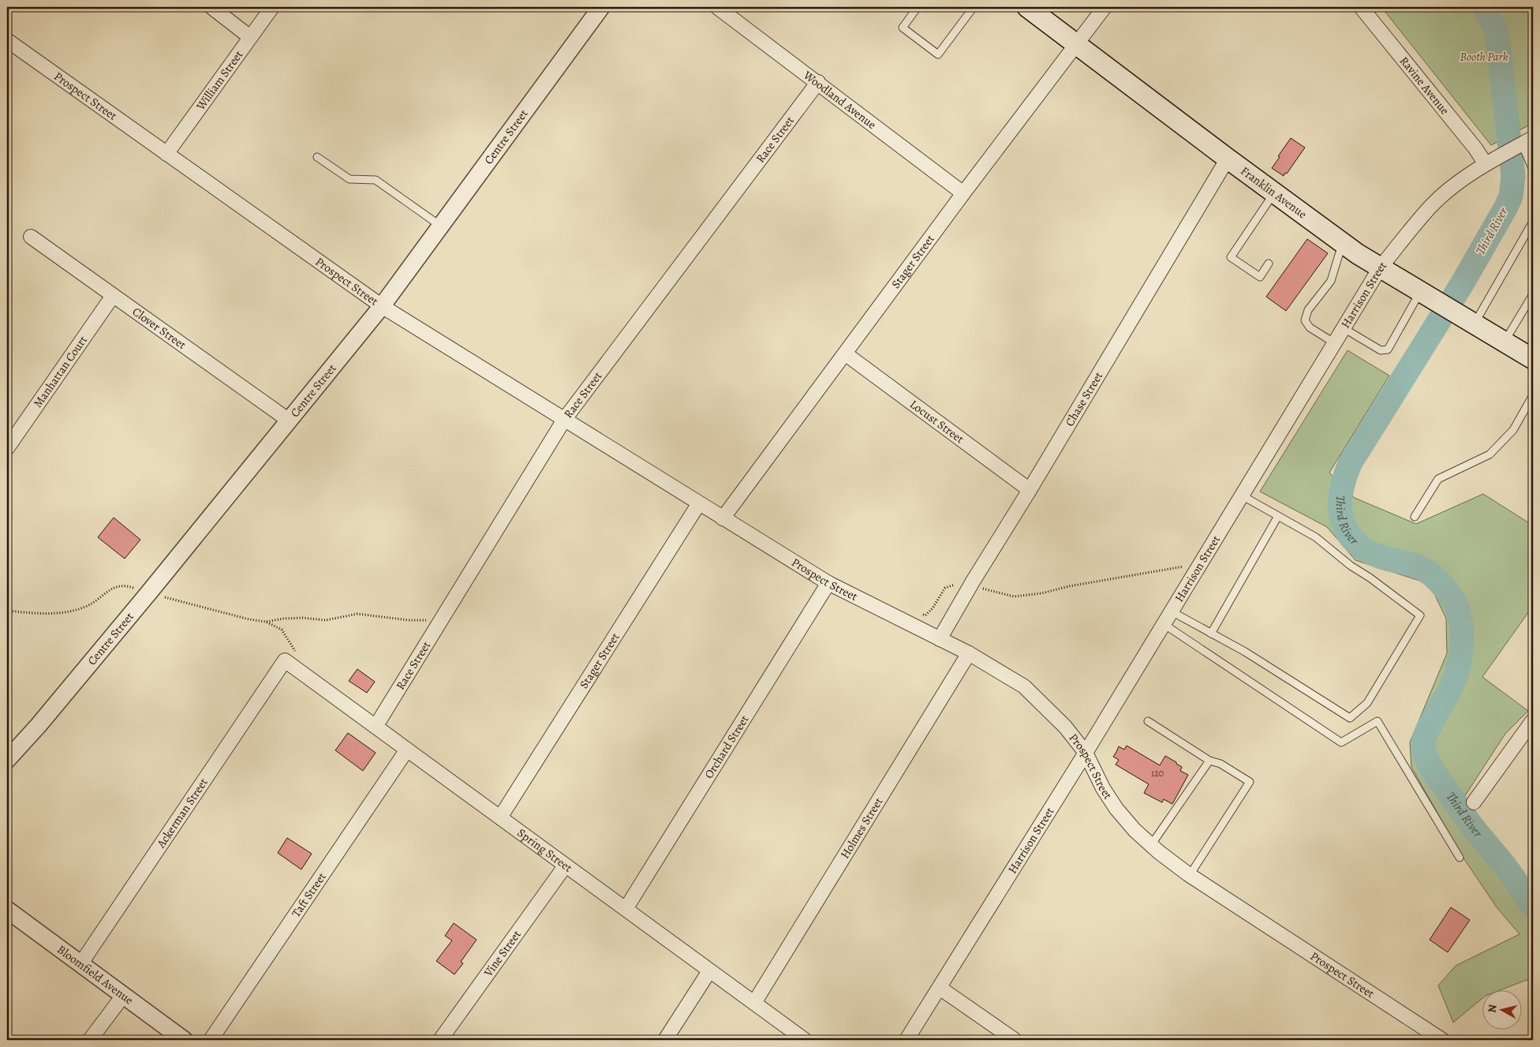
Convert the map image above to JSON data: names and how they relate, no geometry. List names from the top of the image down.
{
  "streets": {
    "main road": ["Franklin Avenue"],
    "street": [
      "William Street",
      "Ravine Avenue",
      "Prospect Street",
      "Woodland Avenue",
      "Centre Street",
      "Race Street",
      "Stager Street",
      "Harrison Street",
      "Clover Street",
      "Manhattan Court",
      "Chase Street",
      "Locust Street",
      "Orchard Street",
      "Ackerman Street",
      "Holmes Street",
      "Spring Street",
      "Taft Street",
      "Vine Street",
      "Bloomfield Avenue"
    ]
  },
  "crossings": [
    ["William Street", "Prospect Street"],
    ["Ravine Avenue", "Harrison Street"],
    ["Prospect Street", "Centre Street"],
    ["Prospect Street", "Race Street"],
    ["Prospect Street", "Stager Street"],
    ["Prospect Street", "Harrison Street"],
    ["Prospect Street", "Chase Street"],
    ["Prospect Street", "Orchard Street"],
    ["Prospect Street", "Holmes Street"],
    ["Woodland Avenue", "Race Street"],
    ["Woodland Avenue", "Stager Street"],
    ["Centre Street", "Clover Street"],
    ["Race Street", "Spring Street"],
    ["Franklin Avenue", "Stager Street"],
    ["Franklin Avenue", "Harrison Street"],
    ["Franklin Avenue", "Chase Street"],
    ["Stager Street", "Locust Street"],
    ["Stager Street", "Spring Street"],
    ["Clover Street", "Manhattan Court"],
    ["Chase Street", "Locust Street"],
    ["Orchard Street", "Spring Street"],
    ["Ackerman Street", "Spring Street"],
    ["Ackerman Street", "Bloomfield Avenue"],
    ["Holmes Street", "Spring Street"],
    ["Spring Street", "Taft Street"],
    ["Spring Street", "Vine Street"]
  ],
  "water": ["Third River"],
  "parks": ["Booth Park"],
  "house_numbers": ["120"],
  "north": "left"
}
